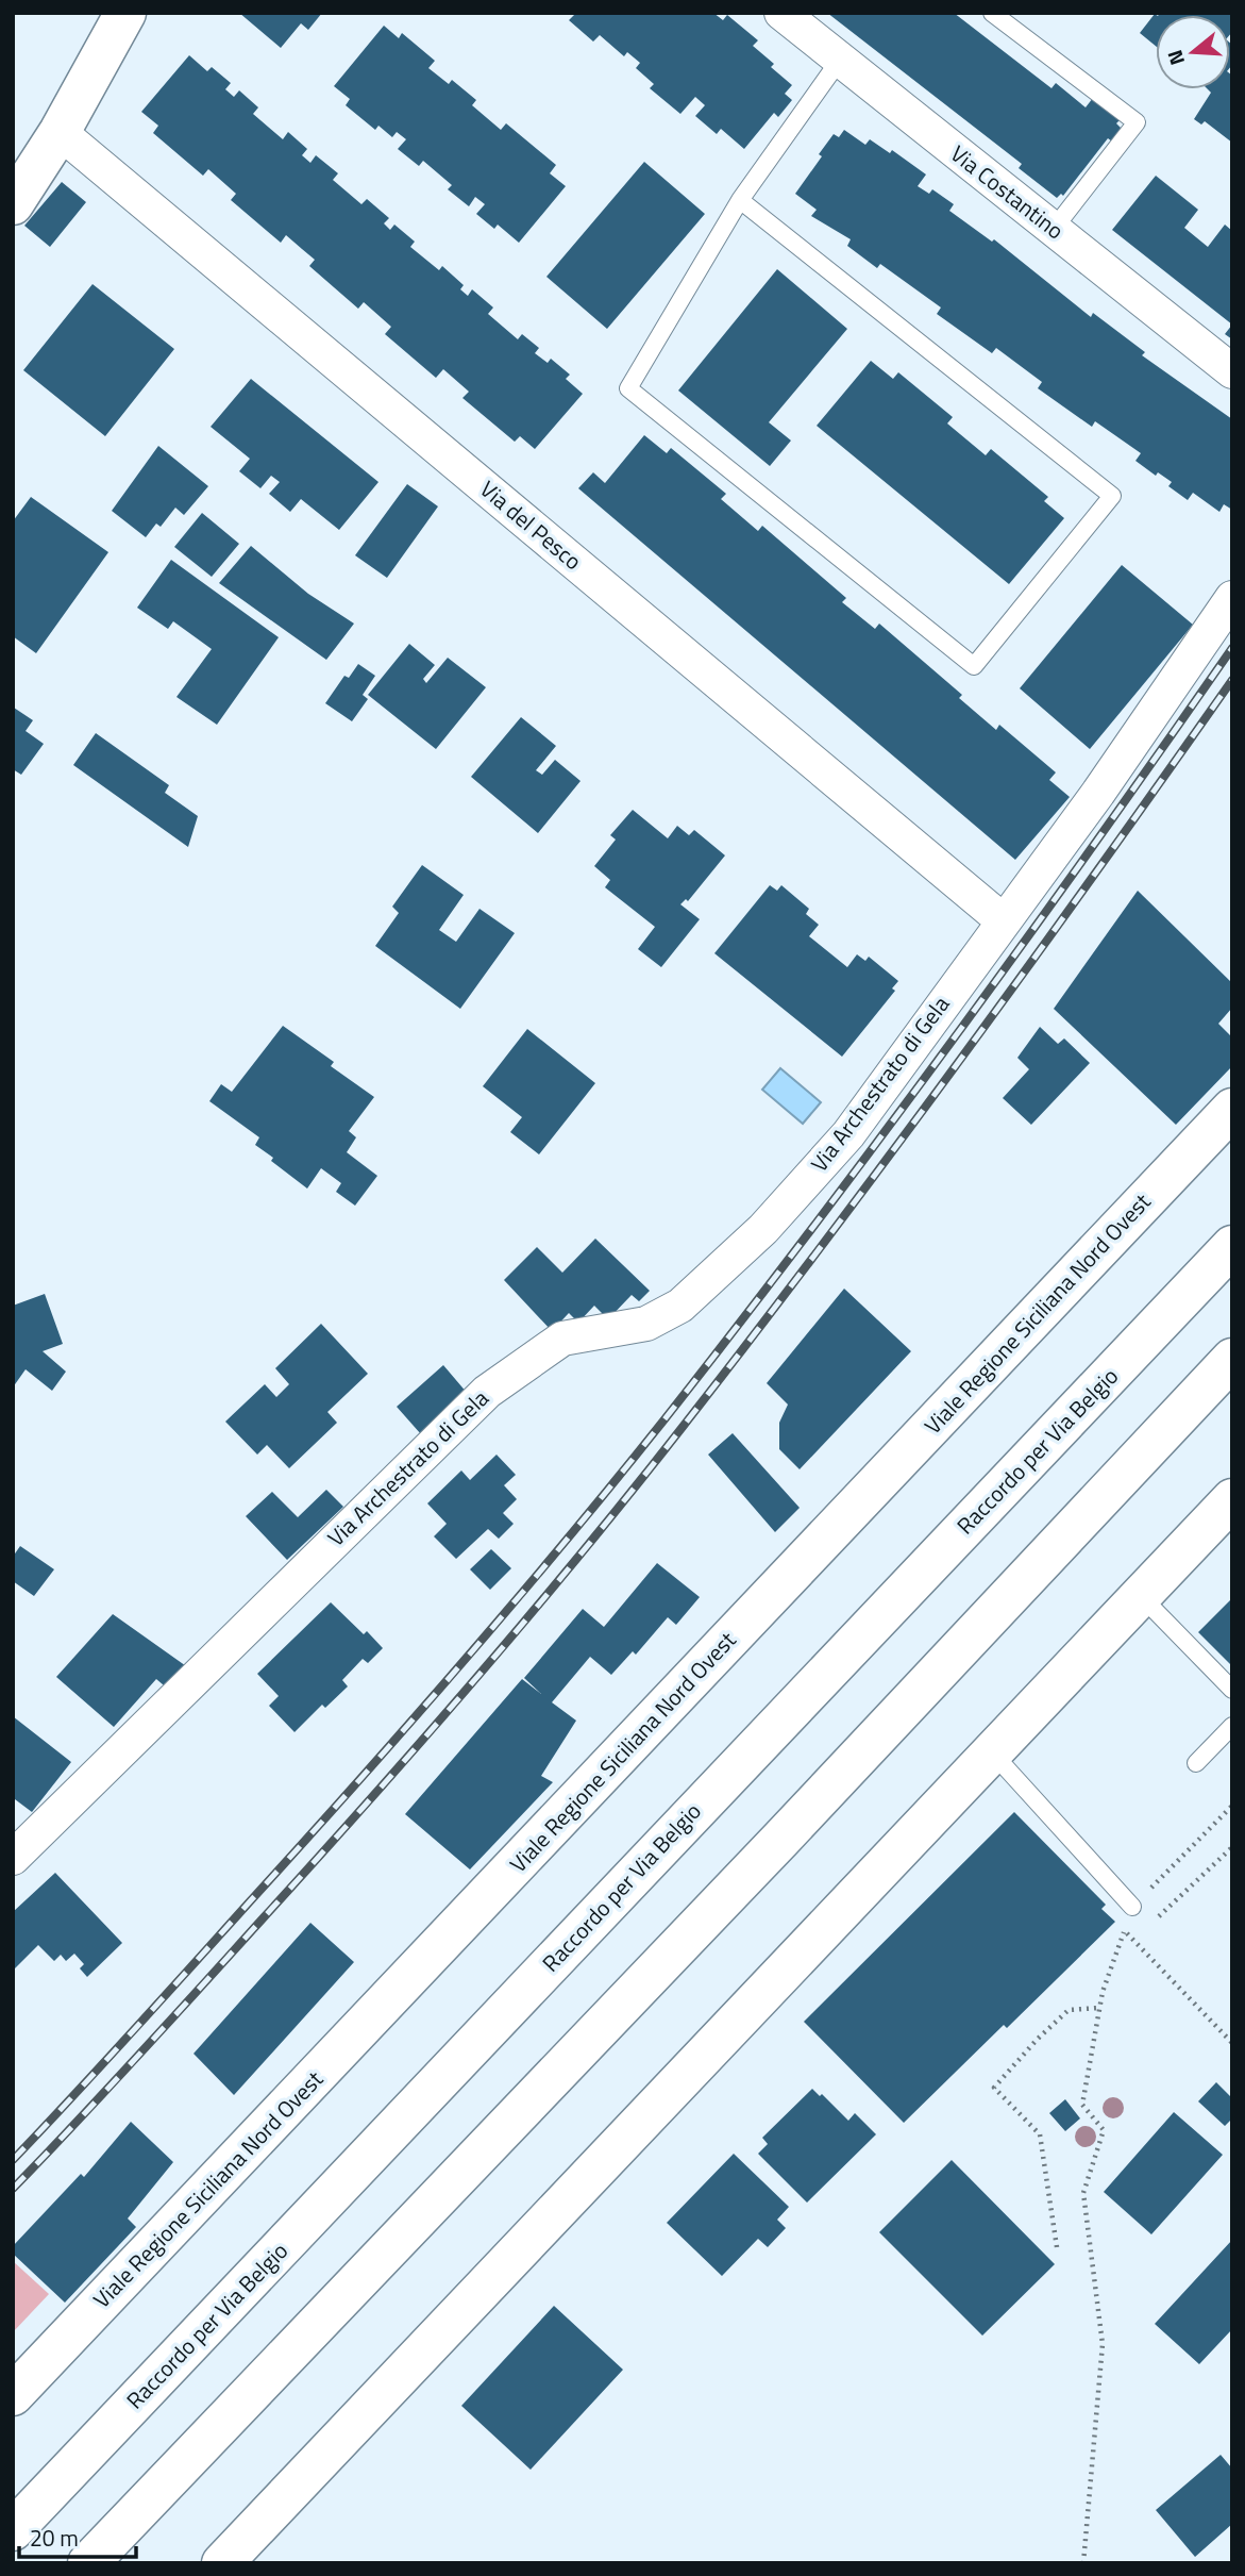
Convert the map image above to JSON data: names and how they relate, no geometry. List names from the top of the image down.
{
  "streets": {
    "main road": ["Viale Regione Siciliana Nord Ovest", "Raccordo per Via Belgio"],
    "street": ["Via Costantino", "Via del Pesco", "Via Archestrato di Gela"]
  },
  "crossings": [
    ["Via del Pesco", "Via Archestrato di Gela"]
  ],
  "scale_bar": "20 m",
  "north": "left"
}
